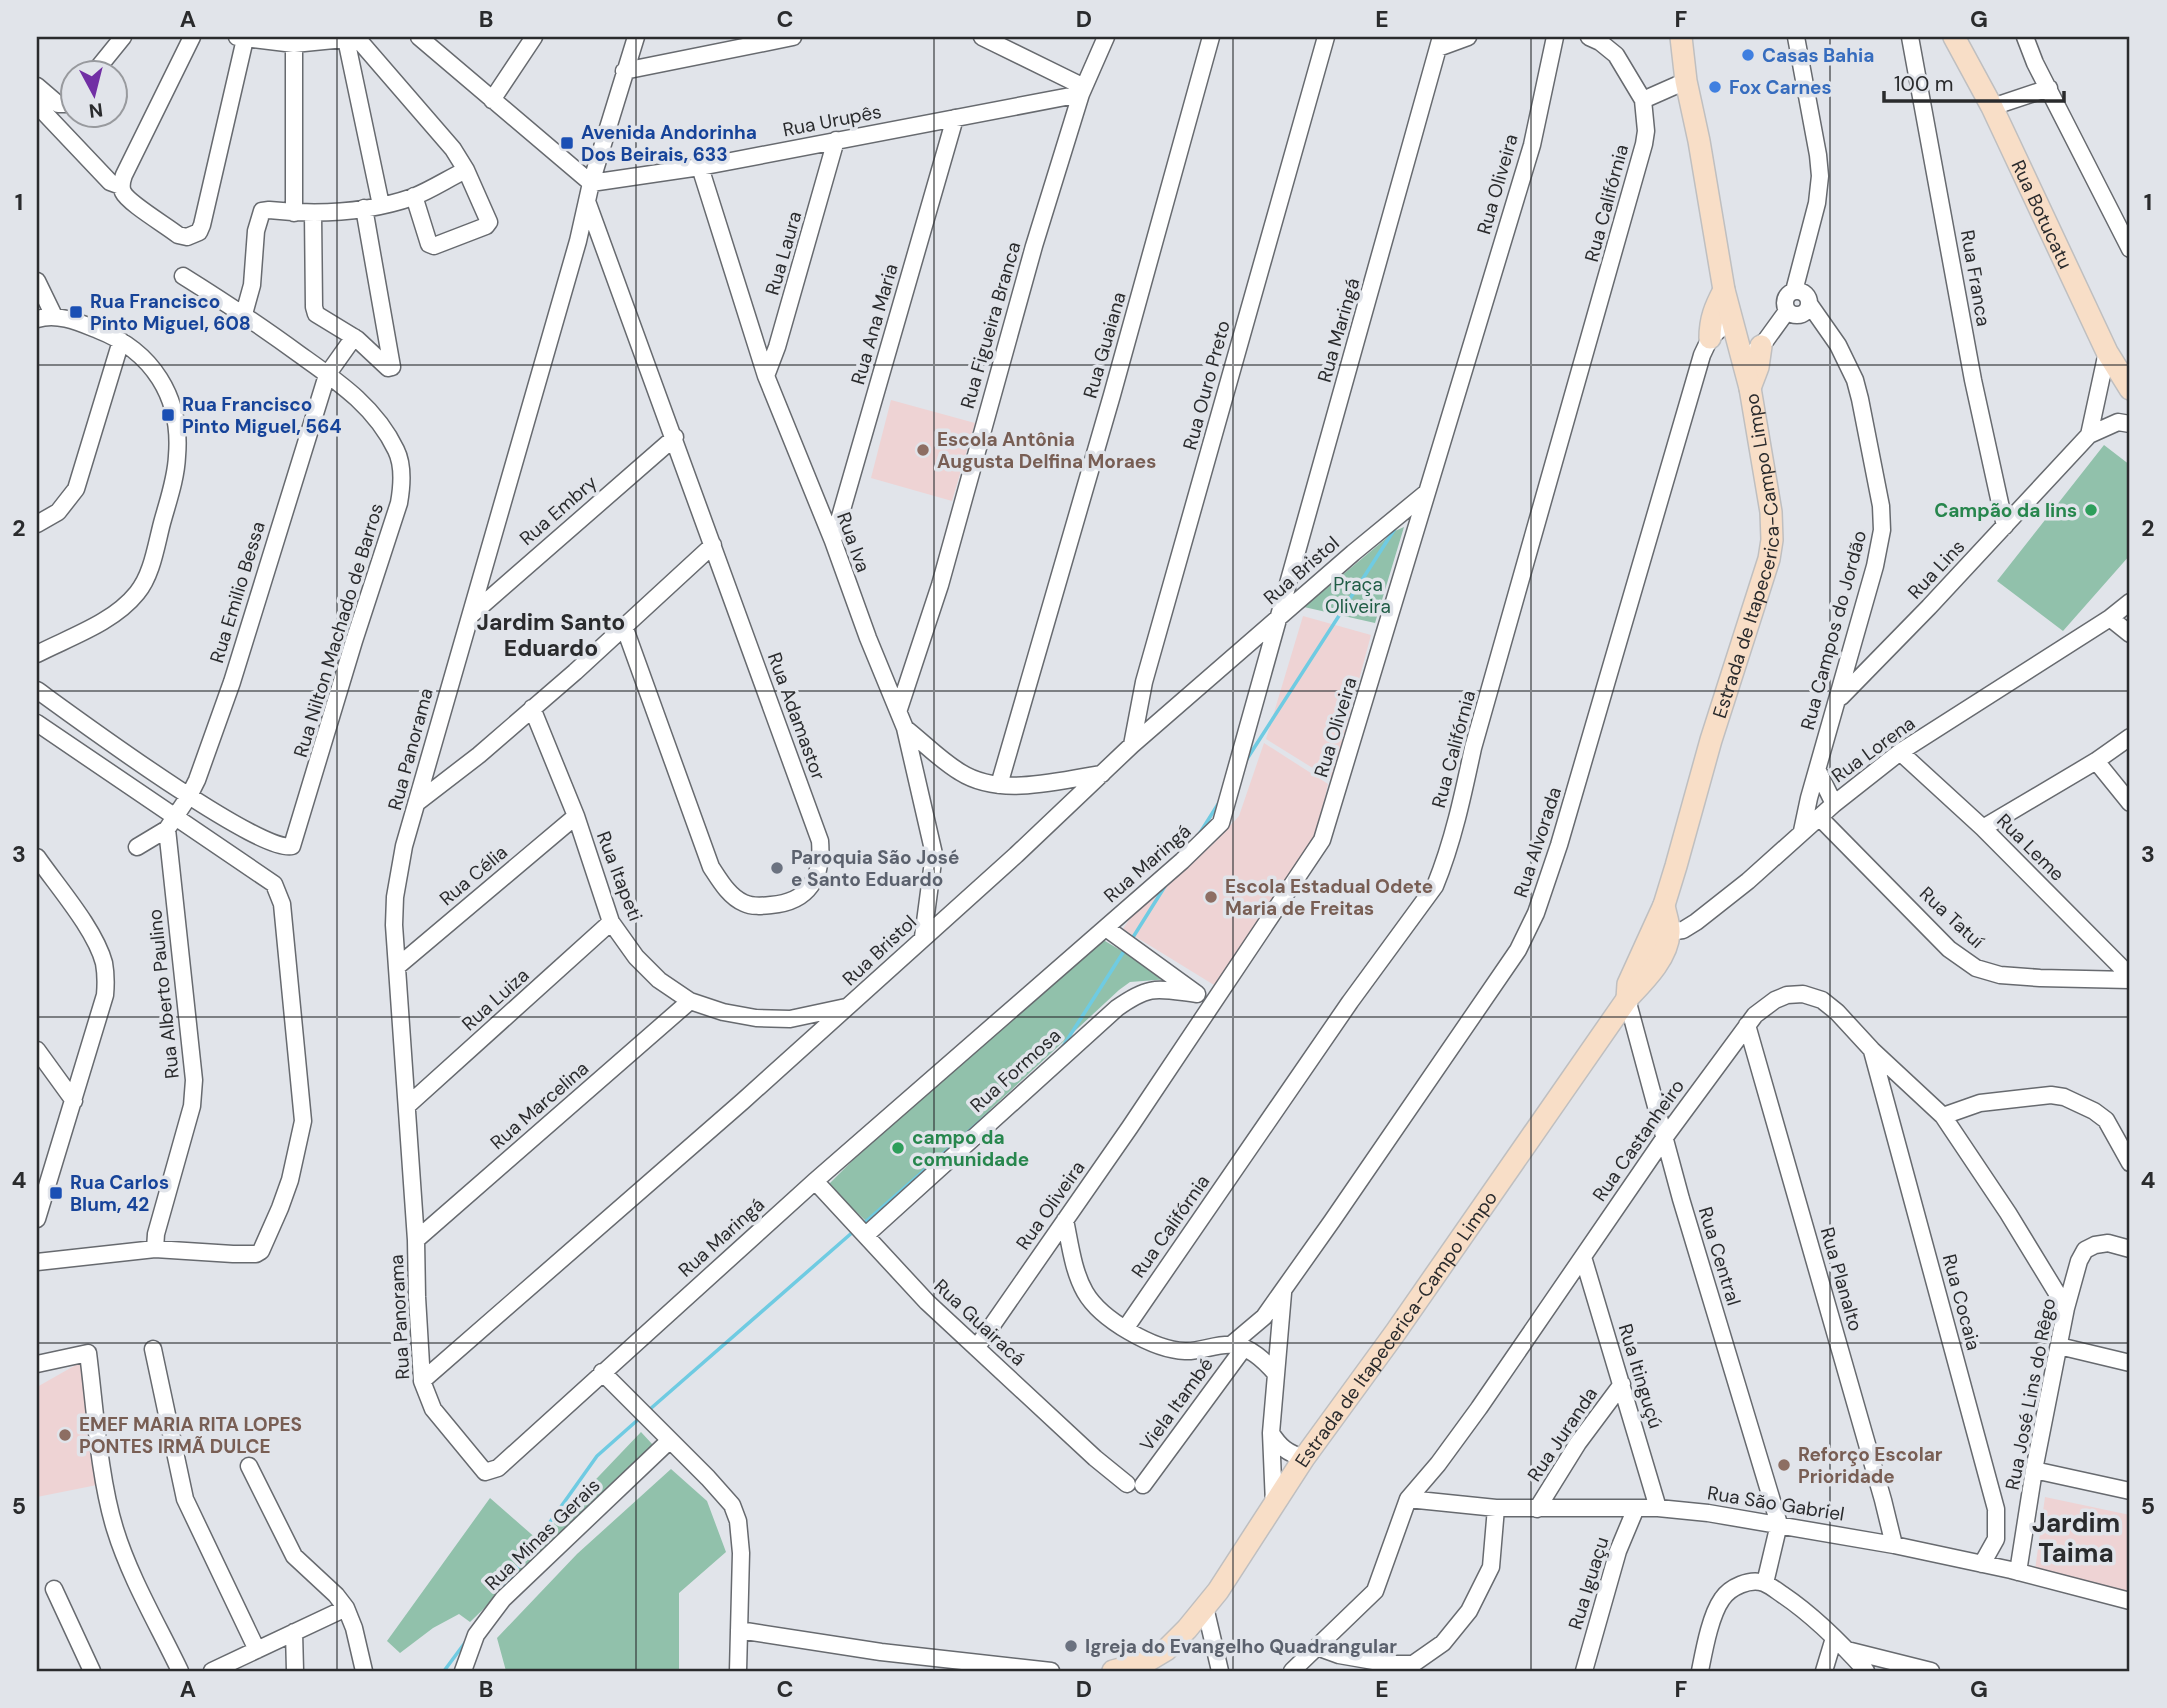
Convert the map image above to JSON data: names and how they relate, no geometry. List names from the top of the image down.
{
  "streets": {
    "main road": ["Rua Botucatu", "Estrada de Itapecerica-Campo Limpo"],
    "street": [
      "Rua Urupês",
      "Rua Oliveira",
      "Rua Califórnia",
      "Rua Laura",
      "Rua Franca",
      "Rua Ana Maria",
      "Rua Figueira Branca",
      "Rua Maringá",
      "Rua Guaiana",
      "Rua Ouro Preto",
      "Rua Embry",
      "Rua Iva",
      "Rua Lins",
      "Rua Bristol",
      "Rua Emilio Bessa",
      "Rua Nilton Machado de Barros",
      "Rua Campos do Jordão",
      "Rua Adamastor",
      "Rua Panorama",
      "Rua Lorena",
      "Rua Alvorada",
      "Rua Leme",
      "Rua Célia",
      "Rua Itapeti",
      "Rua Tatuí",
      "Rua Alberto Paulino",
      "Rua Luiza",
      "Rua Formosa",
      "Rua Marcelina",
      "Rua Castanheiro",
      "Rua Central",
      "Rua Planalto",
      "Rua Cocaia",
      "Rua Guairacá",
      "Rua Itinguçú",
      "Rua José Lins do Rêgo",
      "Viela Itambé",
      "Rua Juranda",
      "Rua São Gabriel",
      "Rua Minas Gerais",
      "Rua Iguaçu"
    ]
  },
  "crossings": [
    ["Rua Urupês", "Rua Laura"],
    ["Rua Urupês", "Rua Ana Maria"],
    ["Rua Urupês", "Rua Figueira Branca"],
    ["Rua Urupês", "Rua Iva"],
    ["Rua Urupês", "Rua Panorama"],
    ["Rua Oliveira", "Rua Bristol"],
    ["Rua Oliveira", "Rua Guairacá"],
    ["Rua Laura", "Rua Iva"],
    ["Rua Franca", "Rua Lins"],
    ["Rua Ana Maria", "Rua Iva"],
    ["Rua Figueira Branca", "Rua Iva"],
    ["Rua Maringá", "Rua Bristol"],
    ["Rua Maringá", "Rua Panorama"],
    ["Rua Maringá", "Rua Guairacá"],
    ["Rua Ouro Preto", "Rua Bristol"],
    ["Rua Embry", "Rua Adamastor"],
    ["Rua Embry", "Rua Panorama"],
    ["Rua Iva", "Rua Bristol"],
    ["Estrada de Itapecerica-Campo Limpo", "Rua Lorena"],
    ["Estrada de Itapecerica-Campo Limpo", "Rua Alvorada"],
    ["Estrada de Itapecerica-Campo Limpo", "Rua Central"],
    ["Rua Lins", "Rua Campos do Jordão"],
    ["Rua Bristol", "Rua Panorama"],
    ["Rua Bristol", "Rua Itapeti"],
    ["Rua Emilio Bessa", "Rua Nilton Machado de Barros"],
    ["Rua Emilio Bessa", "Rua Alberto Paulino"],
    ["Rua Campos do Jordão", "Rua Lorena"],
    ["Rua Adamastor", "Rua Panorama"],
    ["Rua Panorama", "Rua Célia"],
    ["Rua Panorama", "Rua Luiza"],
    ["Rua Panorama", "Rua Marcelina"],
    ["Rua Lorena", "Rua Leme"],
    ["Rua Lorena", "Rua Tatuí"],
    ["Rua Alvorada", "Viela Itambé"],
    ["Rua Leme", "Rua Tatuí"],
    ["Rua Célia", "Rua Itapeti"],
    ["Rua Itapeti", "Rua Luiza"],
    ["Rua Itapeti", "Rua Marcelina"],
    ["Rua Formosa", "Rua Guairacá"],
    ["Rua Castanheiro", "Rua Central"],
    ["Rua Castanheiro", "Rua Planalto"],
    ["Rua Castanheiro", "Rua Cocaia"],
    ["Rua Castanheiro", "Rua Itinguçú"],
    ["Rua Castanheiro", "Rua José Lins do Rêgo"],
    ["Rua Castanheiro", "Rua São Gabriel"],
    ["Rua Central", "Rua São Gabriel"],
    ["Rua Planalto", "Rua São Gabriel"],
    ["Rua Cocaia", "Rua São Gabriel"],
    ["Rua Guairacá", "Viela Itambé"],
    ["Rua Itinguçú", "Rua Juranda"],
    ["Rua Itinguçú", "Rua São Gabriel"],
    ["Rua José Lins do Rêgo", "Rua São Gabriel"],
    ["Rua Juranda", "Rua São Gabriel"],
    ["Rua São Gabriel", "Rua Iguaçu"]
  ],
  "districts": ["Jardim Santo Eduardo", "Jardim Taima"],
  "parks": ["Praça Oliveira"],
  "places": {
    "other": [
      "Casas Bahia",
      "Fox Carnes",
      "Escola Antônia Augusta Delfina Moraes",
      "Campão da lins",
      "Paroquia São José e Santo Eduardo",
      "Escola Estadual Odete Maria de Freitas",
      "campo da comunidade",
      "EMEF MARIA RITA LOPES PONTES IRMÃ DULCE",
      "Reforço Escolar Prioridade",
      "Igreja do Evangelho Quadrangular"
    ],
    "transit": [
      "Avenida Andorinha Dos Beirais, 633",
      "Rua Francisco Pinto Miguel, 608",
      "Rua Francisco Pinto Miguel, 564",
      "Rua Carlos Blum, 42"
    ]
  },
  "scale_bar": "100 m",
  "north": "bottom",
  "grid": {
    "columns": [
      "A",
      "B",
      "C",
      "D",
      "E",
      "F",
      "G"
    ],
    "rows": [
      "1",
      "2",
      "3",
      "4",
      "5"
    ]
  }
}
